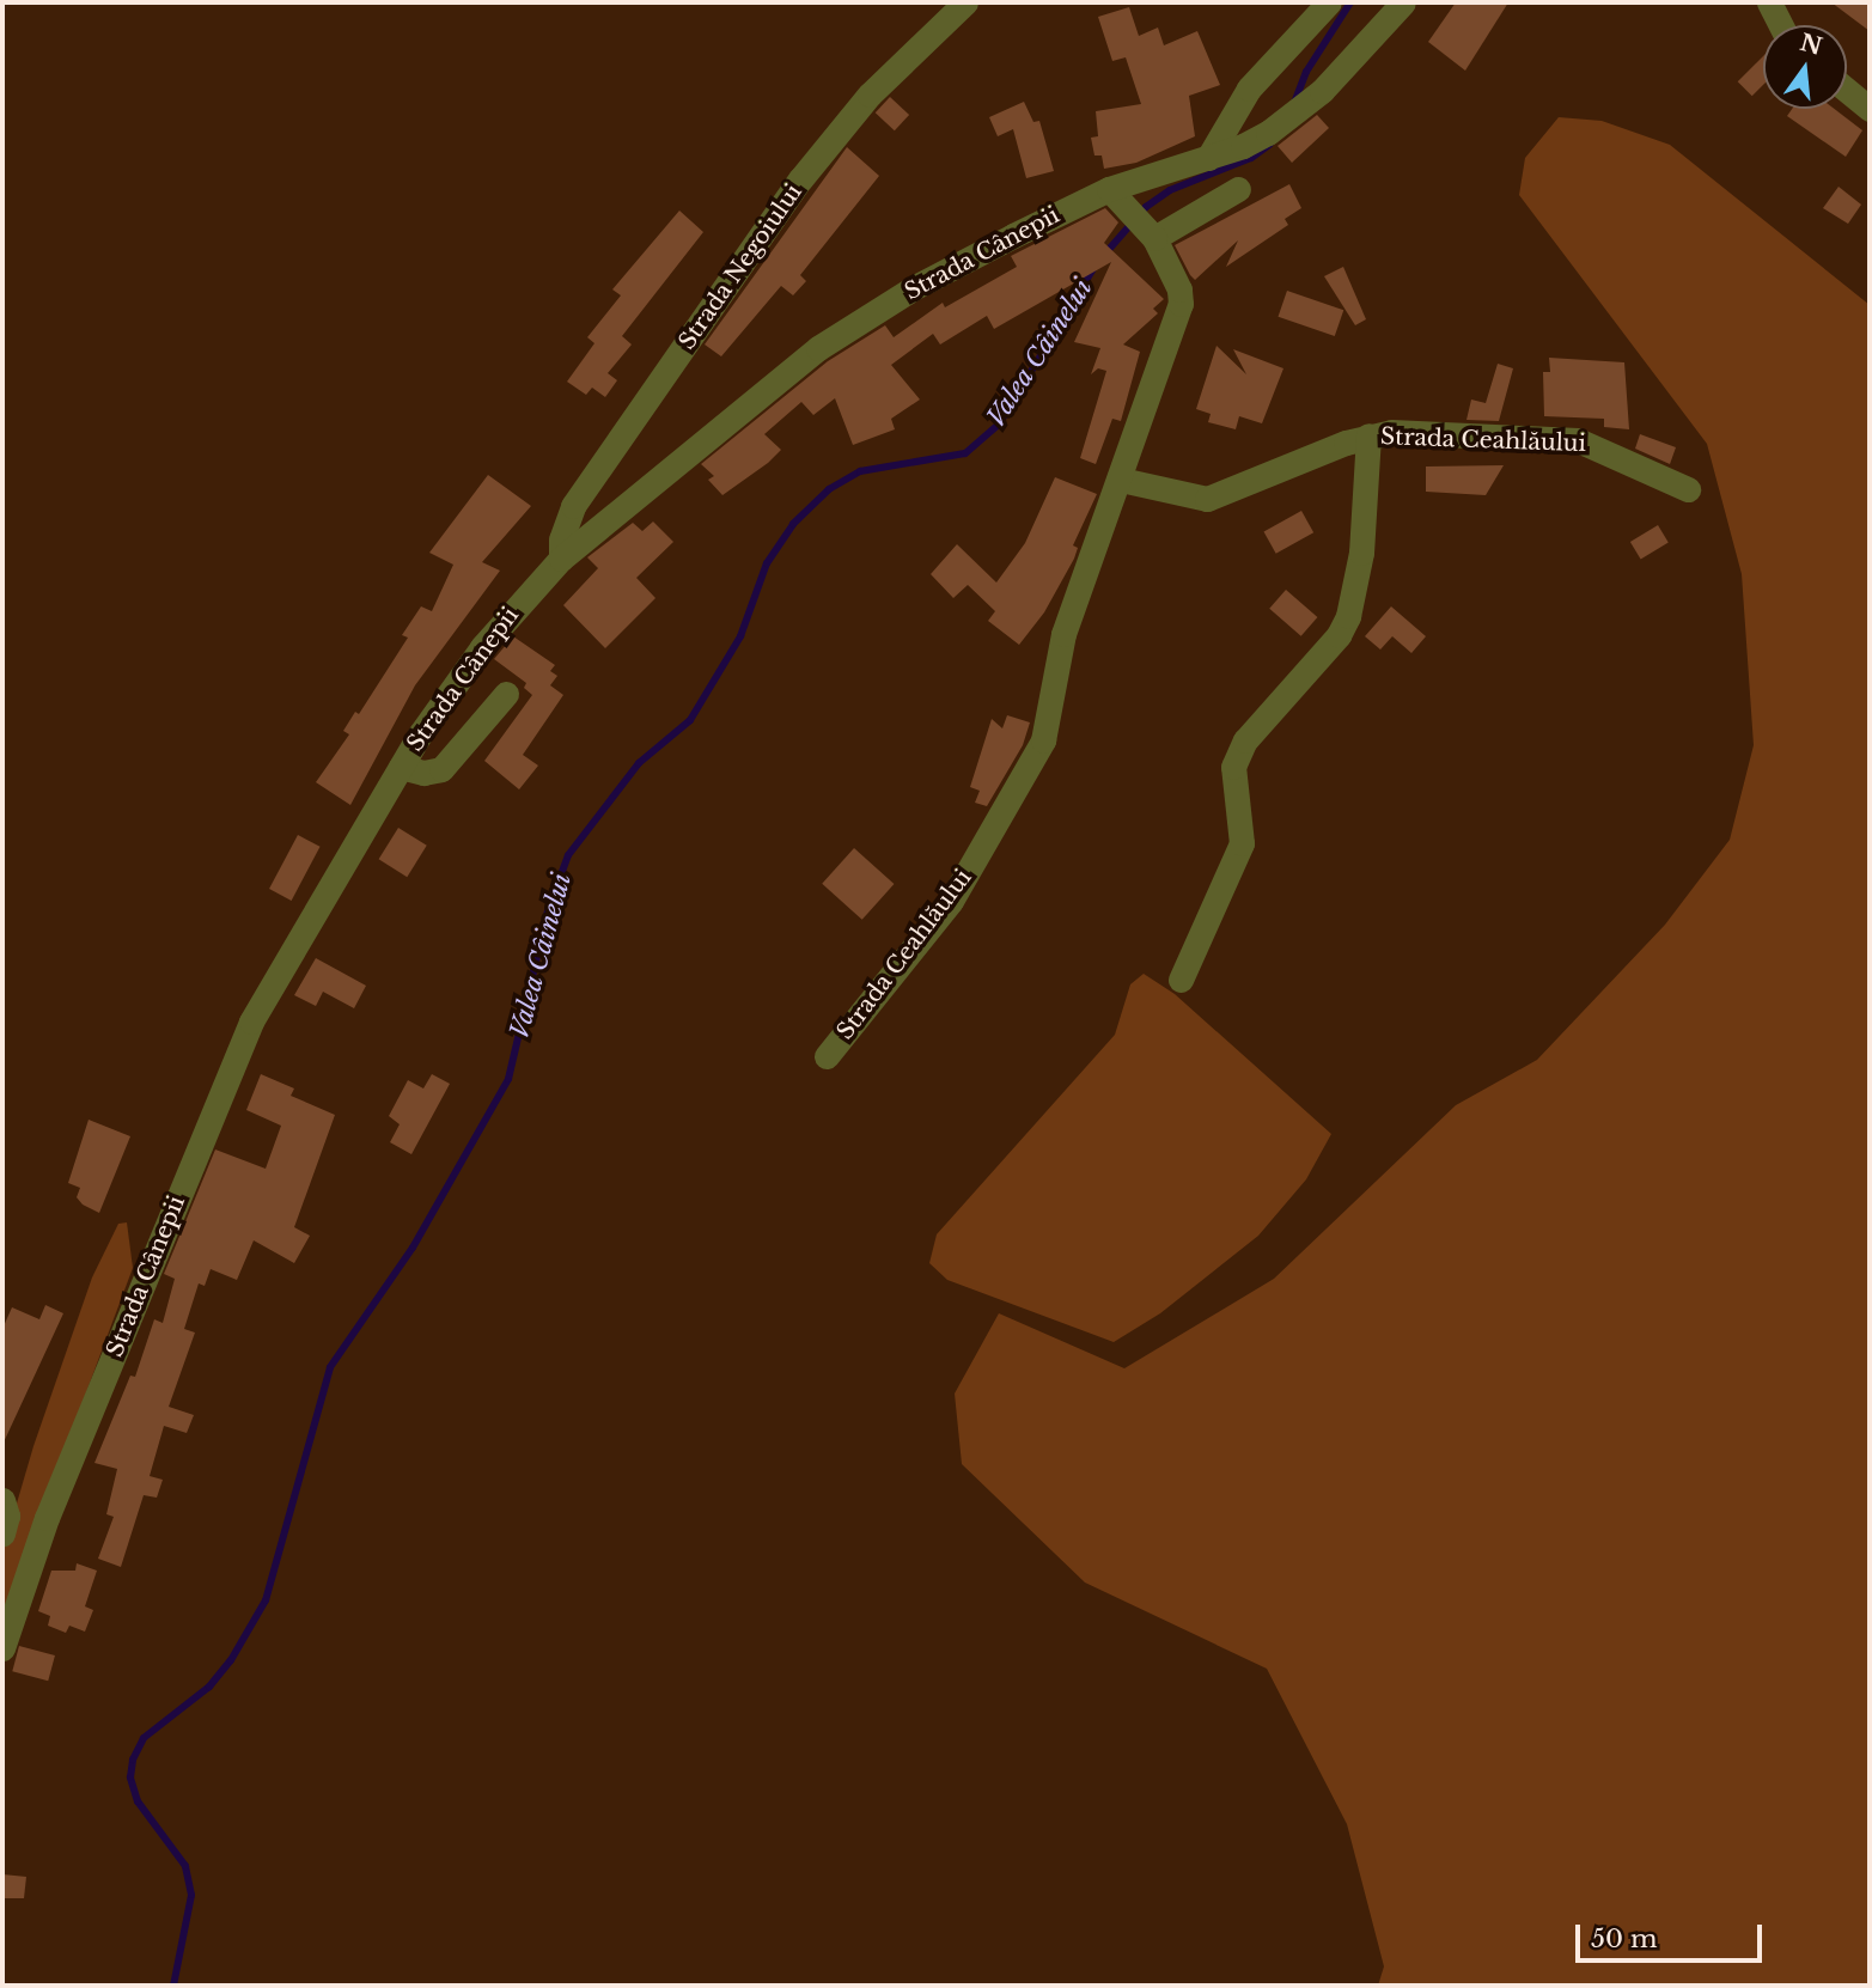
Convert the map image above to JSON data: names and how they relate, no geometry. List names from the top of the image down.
{
  "streets": {
    "street": ["Strada Cânepii", "Strada Negoiului", "Strada Ceahlăului"]
  },
  "crossings": [
    ["Strada Cânepii", "Strada Negoiului"],
    ["Strada Cânepii", "Strada Ceahlăului"]
  ],
  "water": ["Valea Câinelui"],
  "scale_bar": "50 m",
  "north": "top"
}
